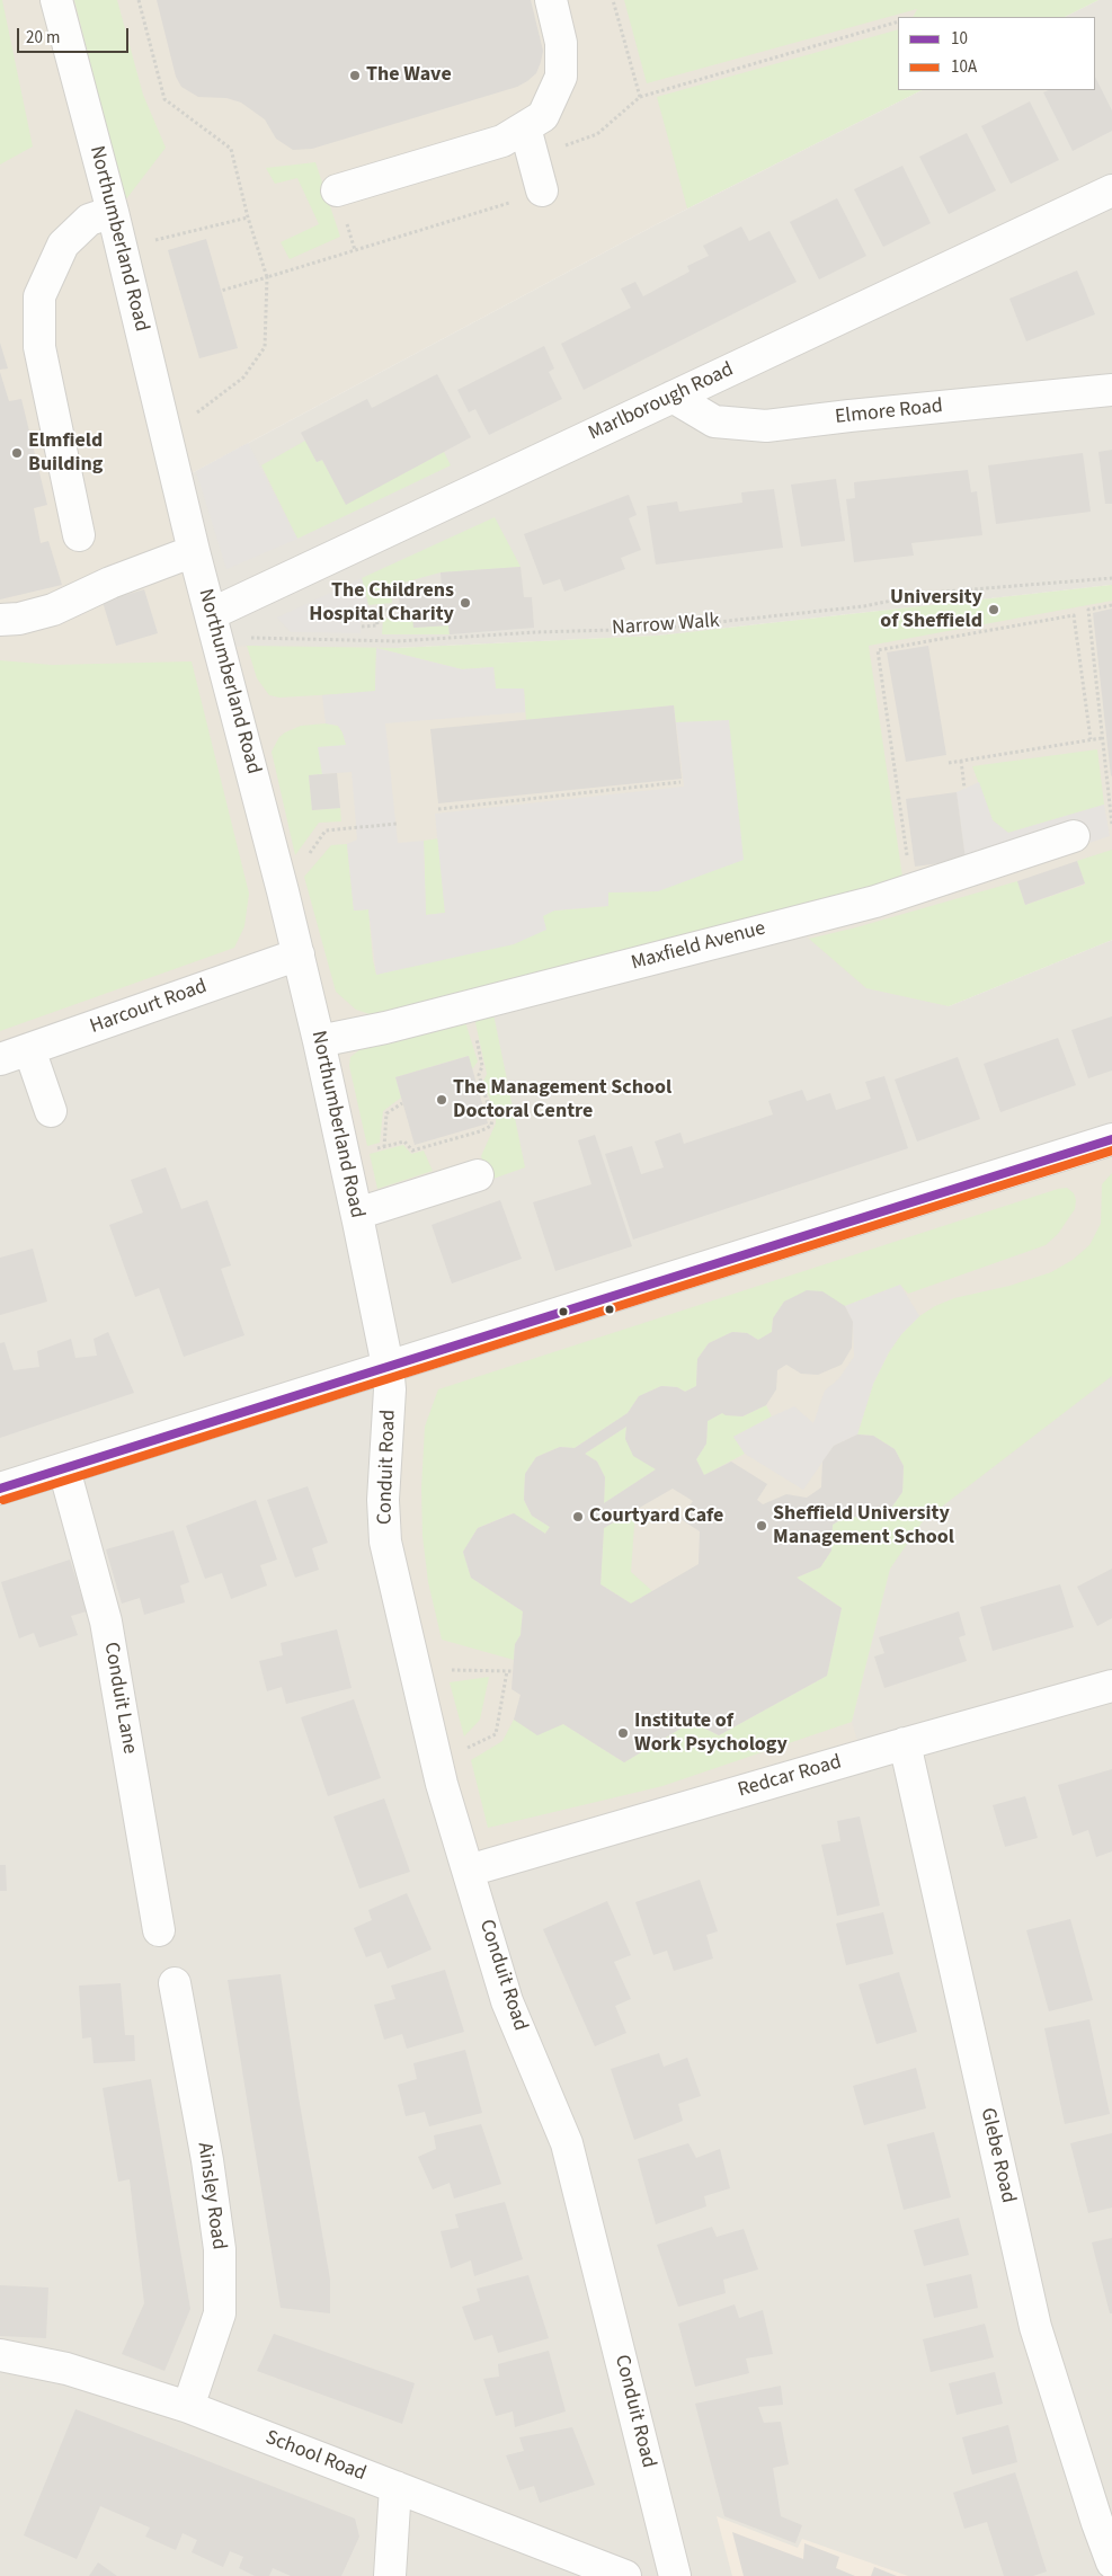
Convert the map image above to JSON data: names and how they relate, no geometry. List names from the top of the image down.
{
  "streets": {
    "street": [
      "Northumberland Road",
      "Marlborough Road",
      "Elmore Road",
      "Maxfield Avenue",
      "Harcourt Road",
      "Conduit Road",
      "Conduit Lane",
      "Redcar Road",
      "Glebe Road",
      "Ainsley Road",
      "School Road"
    ],
    "path": ["Narrow Walk"]
  },
  "crossings": [
    ["Northumberland Road", "Marlborough Road"],
    ["Northumberland Road", "Narrow Walk"],
    ["Northumberland Road", "Maxfield Avenue"],
    ["Northumberland Road", "Harcourt Road"],
    ["Northumberland Road", "Conduit Road"],
    ["Marlborough Road", "Elmore Road"],
    ["Marlborough Road", "Narrow Walk"],
    ["Conduit Road", "Redcar Road"],
    ["Redcar Road", "Glebe Road"],
    ["Ainsley Road", "School Road"]
  ],
  "places": [
    "The Wave",
    "Elmfield Building",
    "The Childrens Hospital Charity",
    "University of Sheffield",
    "The Management School Doctoral Centre",
    "Courtyard Cafe",
    "Sheffield University Management School",
    "Institute of Work Psychology"
  ],
  "lines": ["transit line 10", "transit line 10A"],
  "legend": ["10", "10A"],
  "scale_bar": "20 m"
}
